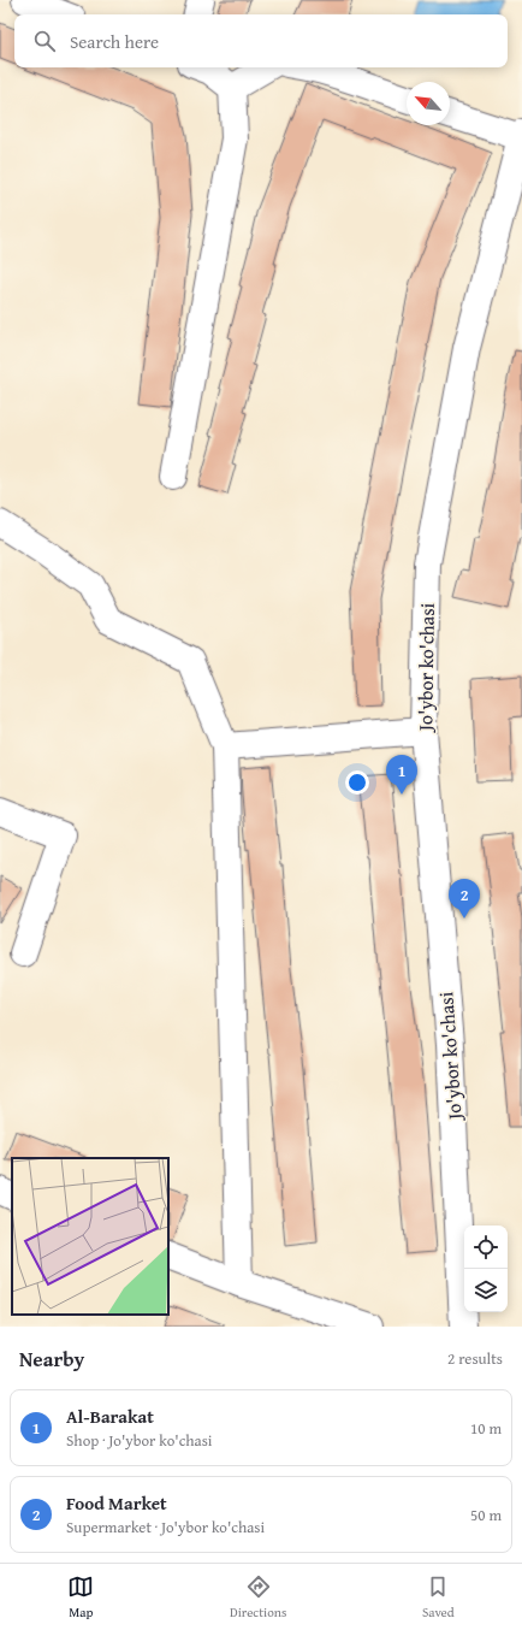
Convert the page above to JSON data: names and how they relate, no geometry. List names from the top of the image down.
{
  "streets": {
    "street": ["Jo'ybor ko'chasi"]
  },
  "north": "top left",
  "page": {
    "search": "Search here",
    "pins": ["1", "2"],
    "heading": ["Nearby", "2 results"],
    "list": [
      {
        "mark": "1",
        "name": "Al-Barakat",
        "note": "Shop · Jo'ybor ko'chasi",
        "value": "10 m"
      },
      {
        "mark": "2",
        "name": "Food Market",
        "note": "Supermarket · Jo'ybor ko'chasi",
        "value": "50 m"
      }
    ],
    "nav": ["Map", "Directions", "Saved"]
  }
}
